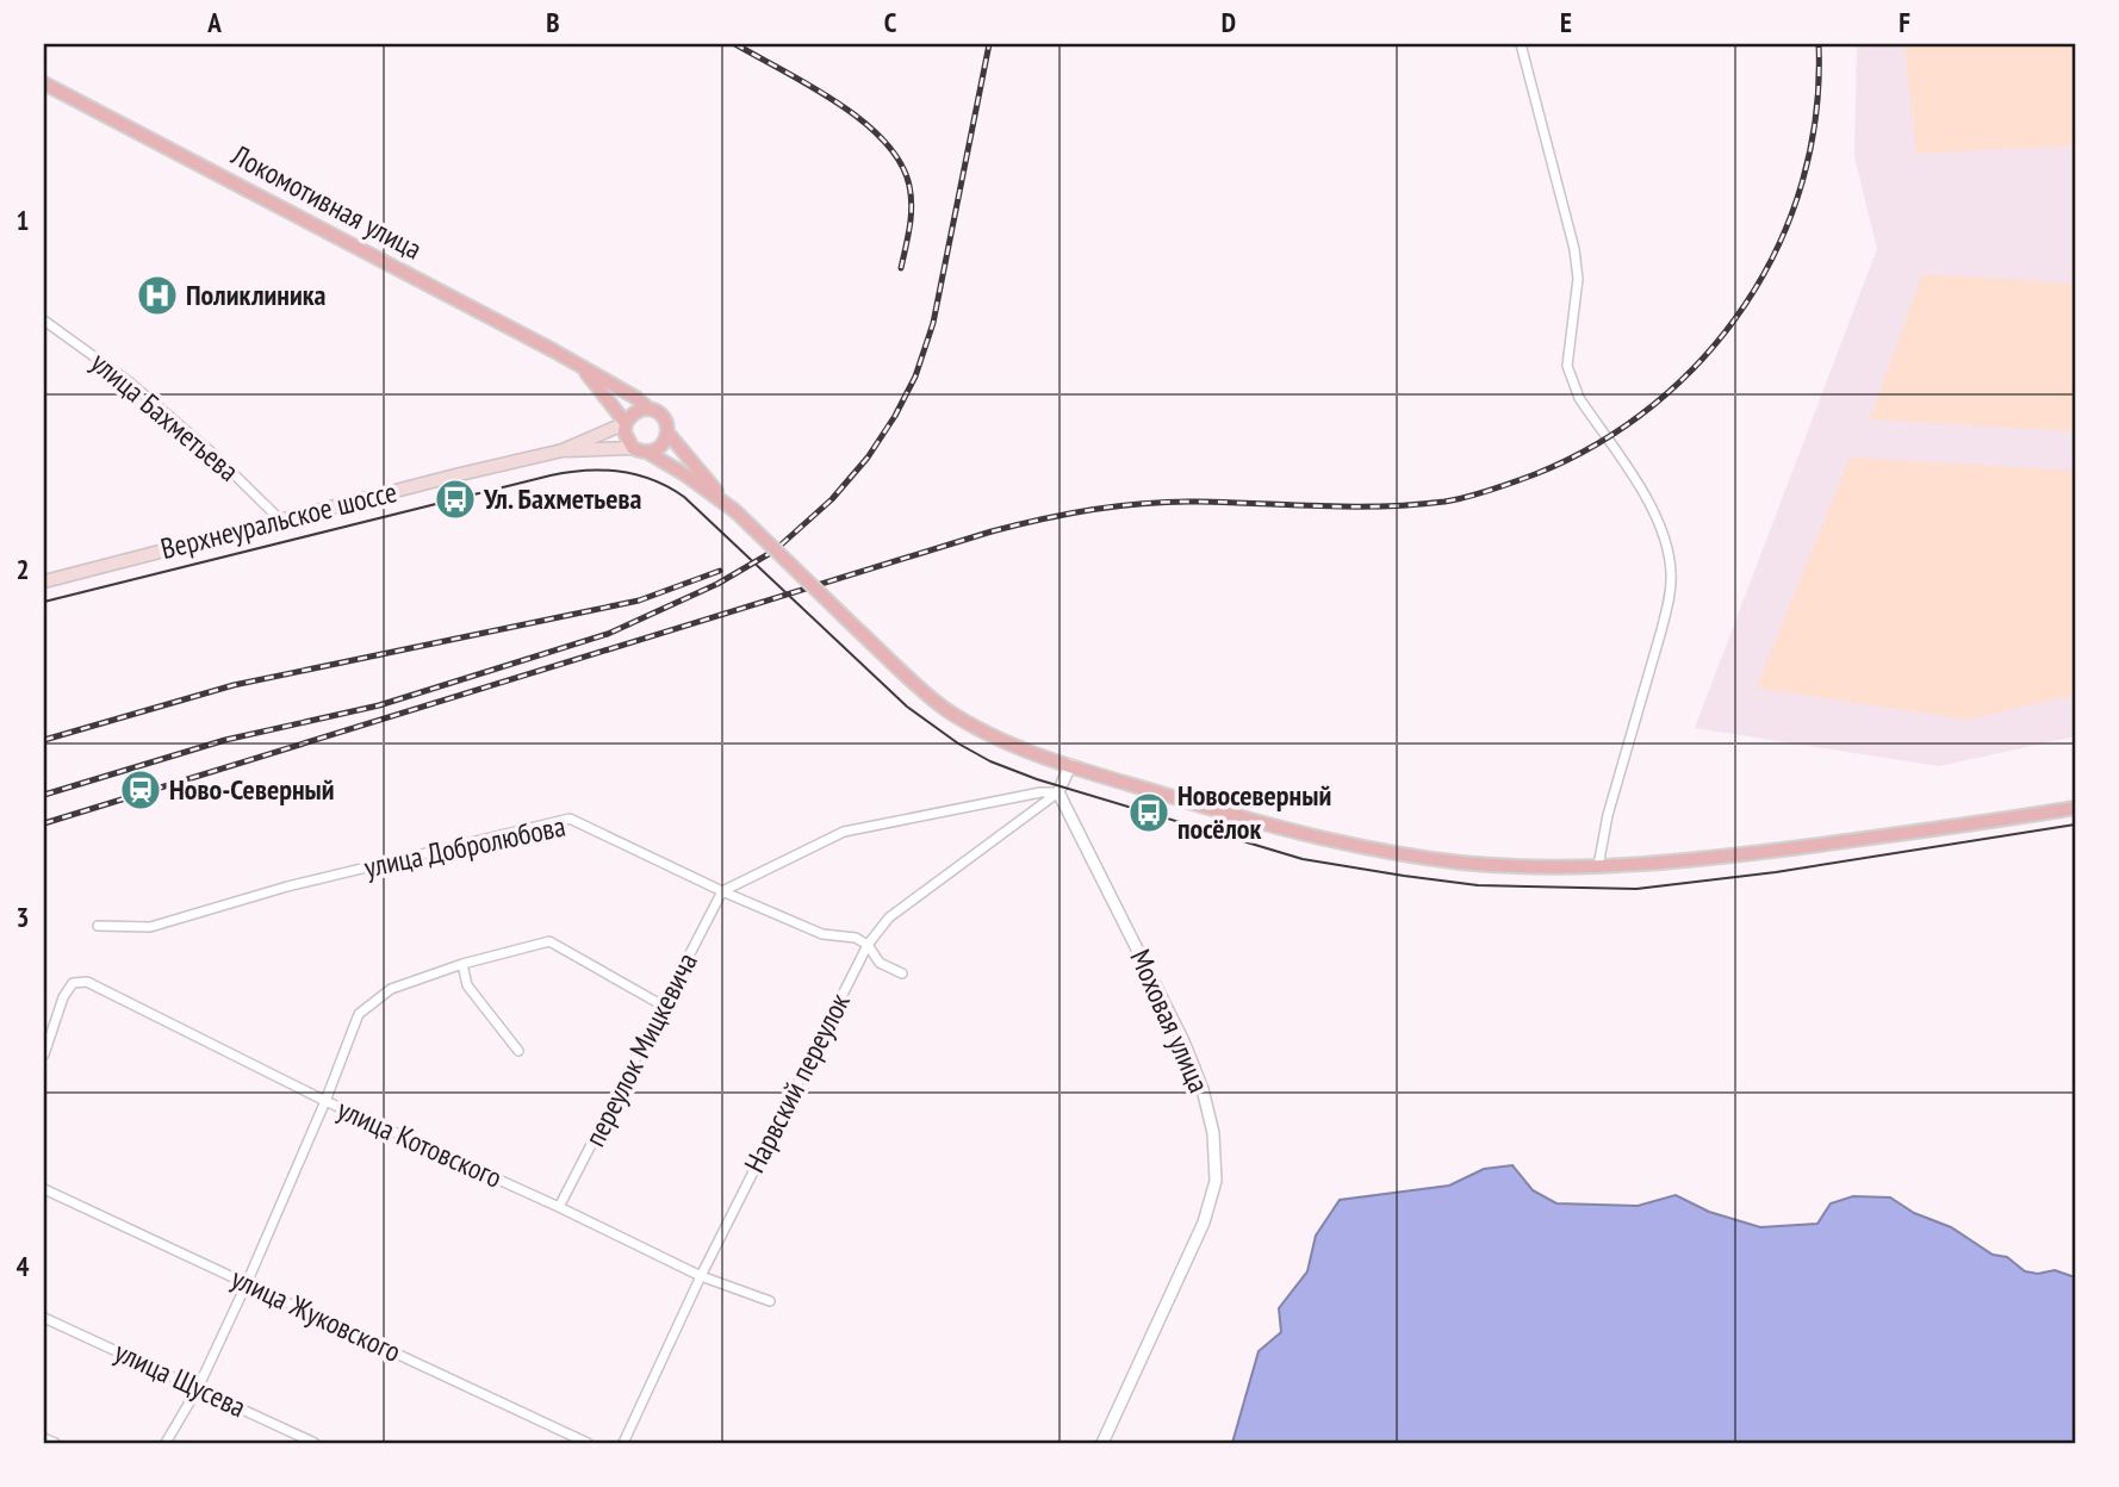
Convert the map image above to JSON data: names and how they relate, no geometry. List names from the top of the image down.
{
  "streets": {
    "main road": ["Локомотивная улица", "Верхнеуральское шоссе"],
    "street": [
      "улица Бахметьева",
      "улица Добролюбова",
      "Моховая улица",
      "переулок Мицкевича",
      "Нарвский переулок",
      "улица Котовского",
      "улица Жуковского",
      "улица Щусева"
    ]
  },
  "crossings": [
    ["улица Бахметьева", "Верхнеуральское шоссе"],
    ["улица Добролюбова", "переулок Мицкевича"],
    ["улица Добролюбова", "Нарвский переулок"],
    ["Моховая улица", "Нарвский переулок"],
    ["переулок Мицкевича", "улица Котовского"],
    ["Нарвский переулок", "улица Котовского"]
  ],
  "places": {
    "hospital": ["Поликлиника"],
    "bus stop": ["Ул. Бахметьева", "Новосеверный посёлок"],
    "station": ["Ново-Северный"]
  },
  "grid": {
    "columns": [
      "A",
      "B",
      "C",
      "D",
      "E",
      "F"
    ],
    "rows": [
      "1",
      "2",
      "3",
      "4"
    ]
  }
}
